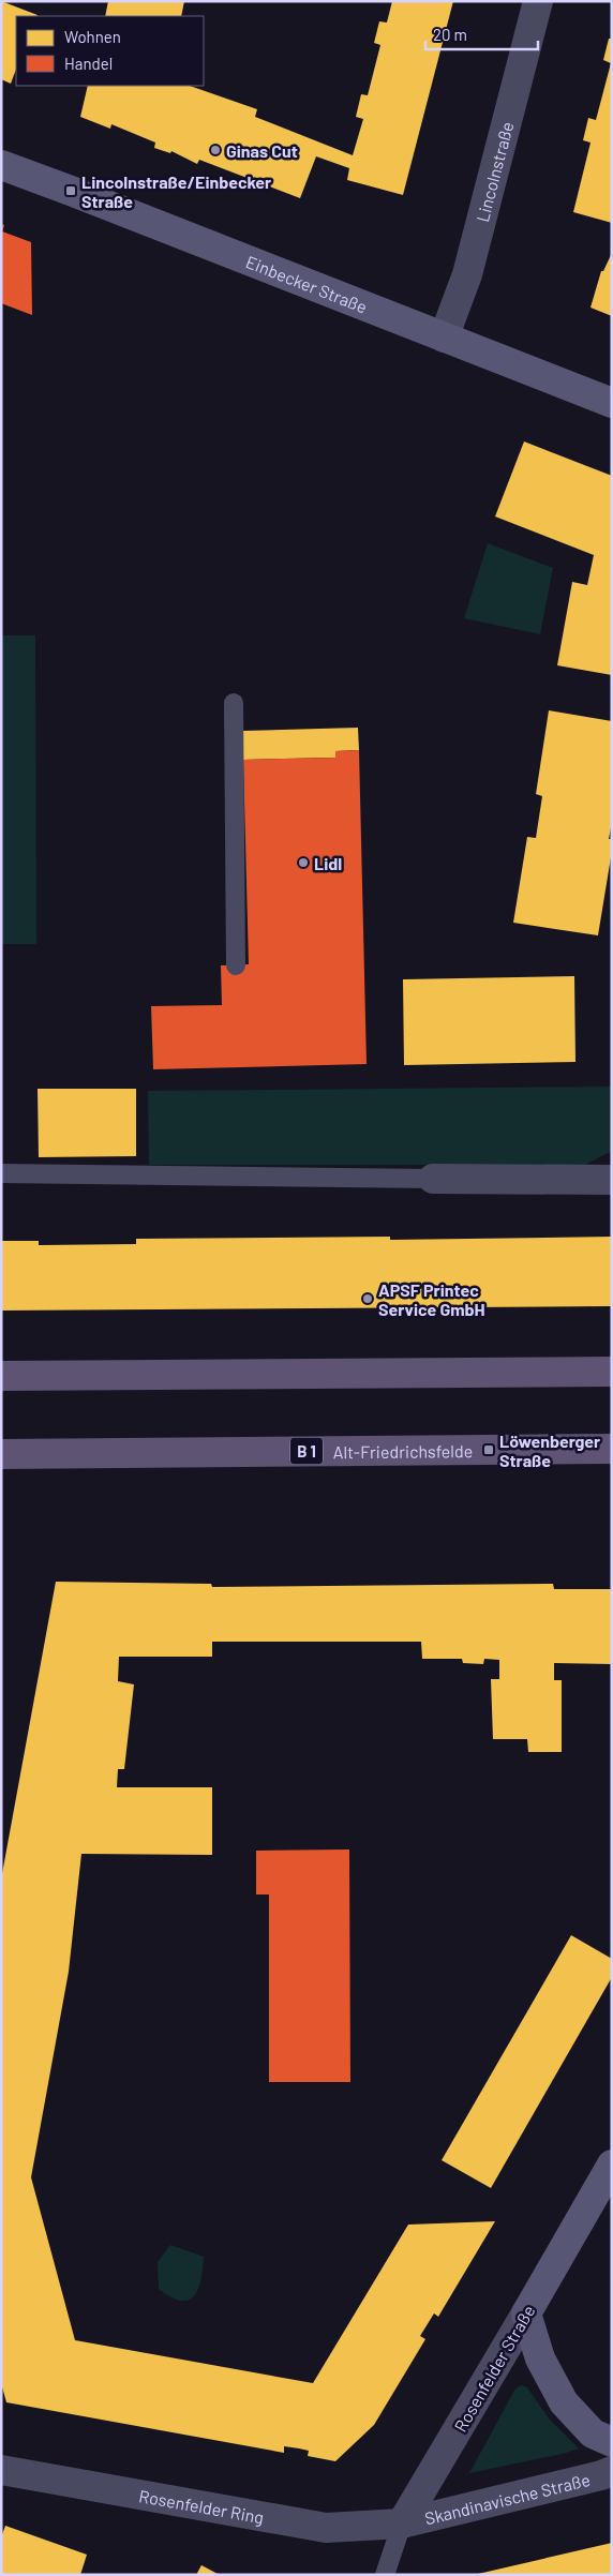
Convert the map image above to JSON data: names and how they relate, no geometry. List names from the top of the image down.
{
  "streets": {
    "main road": ["Alt-Friedrichsfelde", "B 1"],
    "street": [
      "Lincolnstraße",
      "Einbecker Straße",
      "Rosenfelder Straße",
      "Skandinavische Straße",
      "Rosenfelder Ring"
    ]
  },
  "crossings": [
    ["Lincolnstraße", "Einbecker Straße"],
    ["Rosenfelder Straße", "Skandinavische Straße"],
    ["Rosenfelder Straße", "Rosenfelder Ring"],
    ["Skandinavische Straße", "Rosenfelder Ring"]
  ],
  "places": {
    "other": ["Ginas Cut", "Lidl", "APSF Printec Service GmbH"],
    "transit": ["Lincolnstraße/Einbecker Straße", "Löwenberger Straße"]
  },
  "legend": ["Wohnen", "Handel"],
  "scale_bar": "20 m"
}
